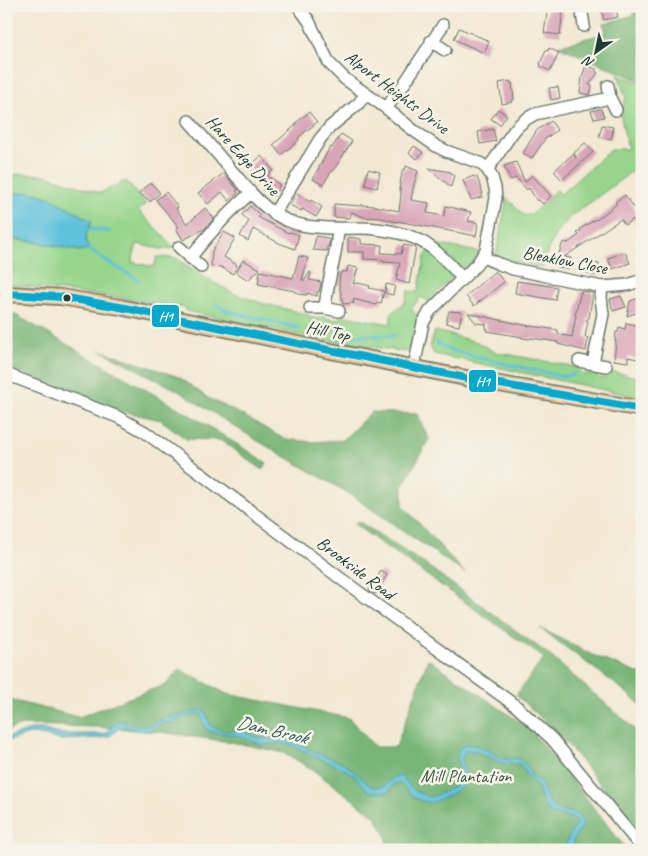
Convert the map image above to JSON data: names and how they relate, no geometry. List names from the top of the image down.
{
  "streets": {
    "main road": ["Hill Top"],
    "street": [
      "Alport Heights Drive",
      "Hare Edge Drive",
      "Bleaklow Close",
      "Brookside Road"
    ]
  },
  "water": ["Dam Brook"],
  "parks": ["Mill Plantation"],
  "lines": ["transit line H1"],
  "north": "bottom left"
}
